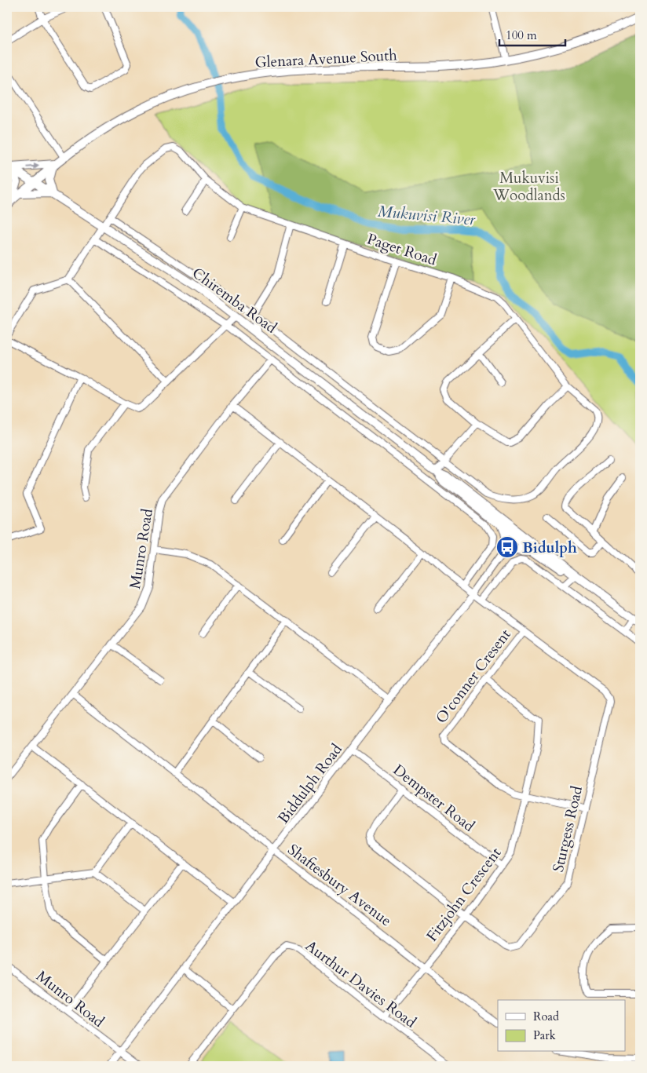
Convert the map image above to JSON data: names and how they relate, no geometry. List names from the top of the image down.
{
  "streets": {
    "main road": ["Glenara Avenue South", "Chiremba Road"],
    "street": [
      "Paget Road",
      "Munro Road",
      "O'conner Cresent",
      "Biddulph Road",
      "Dempster Road",
      "Sturgess Road",
      "Shaftesbury Avenue",
      "Fitzjohn Crescent",
      "Aurthur Davies Road"
    ]
  },
  "crossings": [
    ["Glenara Avenue South", "Chiremba Road"],
    ["Paget Road", "Chiremba Road"],
    ["Chiremba Road", "Biddulph Road"],
    ["Munro Road", "Biddulph Road"],
    ["Munro Road", "Sturgess Road"],
    ["Munro Road", "Shaftesbury Avenue"],
    ["O'conner Cresent", "Sturgess Road"],
    ["O'conner Cresent", "Fitzjohn Crescent"],
    ["Biddulph Road", "Dempster Road"],
    ["Biddulph Road", "Sturgess Road"],
    ["Biddulph Road", "Shaftesbury Avenue"],
    ["Dempster Road", "Sturgess Road"],
    ["Dempster Road", "Fitzjohn Crescent"],
    ["Sturgess Road", "Fitzjohn Crescent"],
    ["Shaftesbury Avenue", "Fitzjohn Crescent"],
    ["Fitzjohn Crescent", "Aurthur Davies Road"]
  ],
  "water": ["Mukuvisi River"],
  "parks": ["Mukuvisi Woodlands"],
  "places": {
    "bus stop": ["Bidulph"]
  },
  "legend": ["Road", "Park"],
  "scale_bar": "100 m"
}
